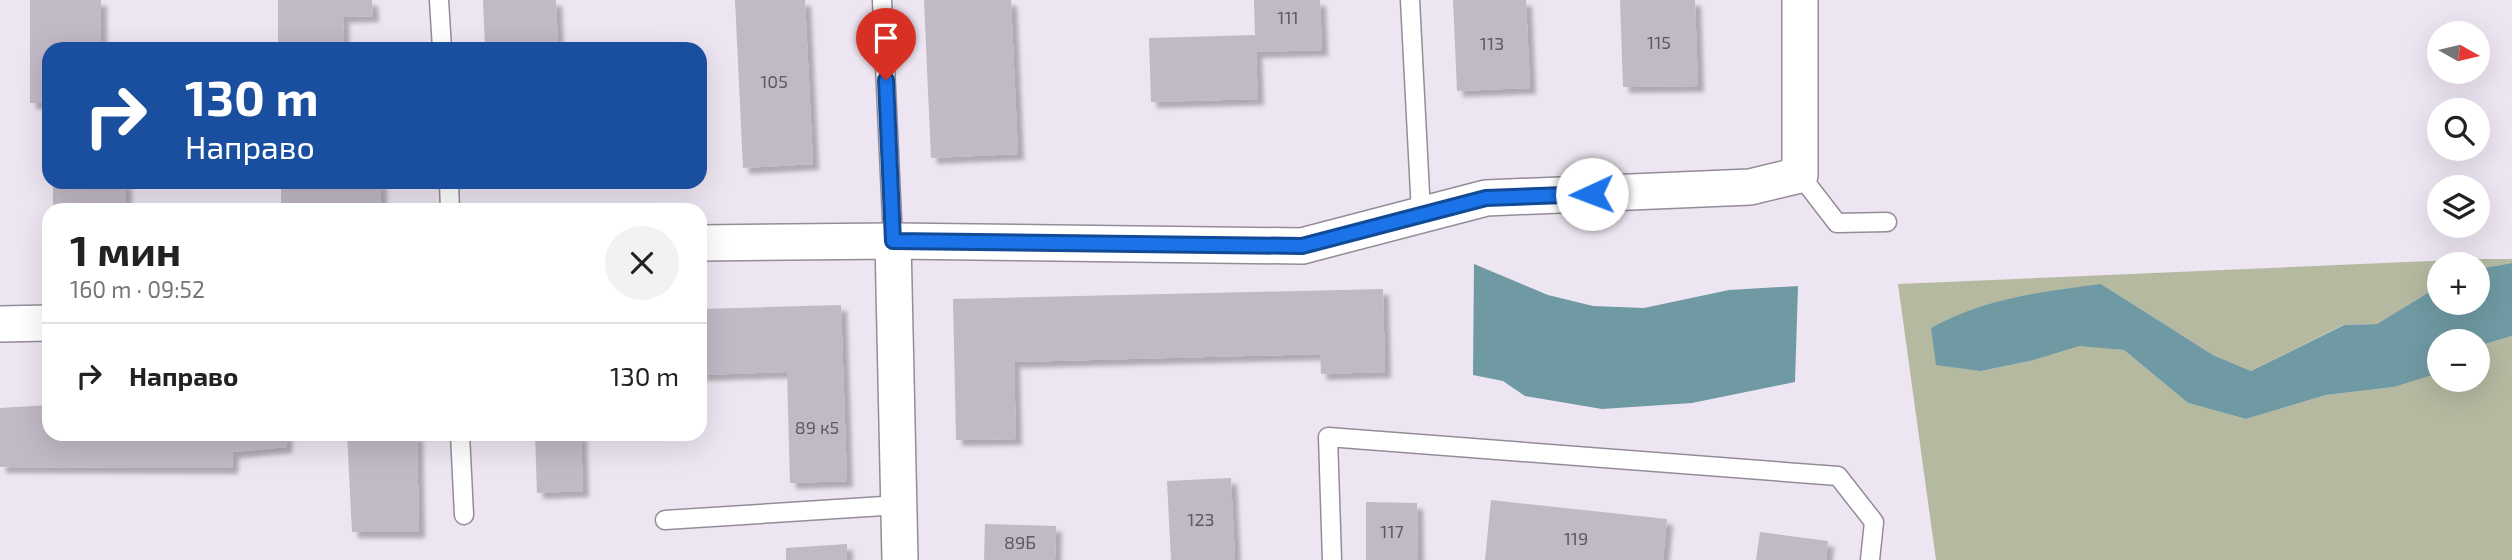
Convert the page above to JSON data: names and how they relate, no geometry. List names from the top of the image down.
{
  "house_numbers": [
    "111",
    "115",
    "113",
    "105",
    "89 к5",
    "123",
    "117",
    "119",
    "89Б"
  ],
  "north": "right",
  "page": {
    "map_buttons": ["+", "−"],
    "turn": ["130 m", "Направо"],
    "heading": ["1 мин", "160 m · 09:52"],
    "list": [
      {
        "name": "Направо",
        "value": "130 m"
      }
    ]
  }
}
